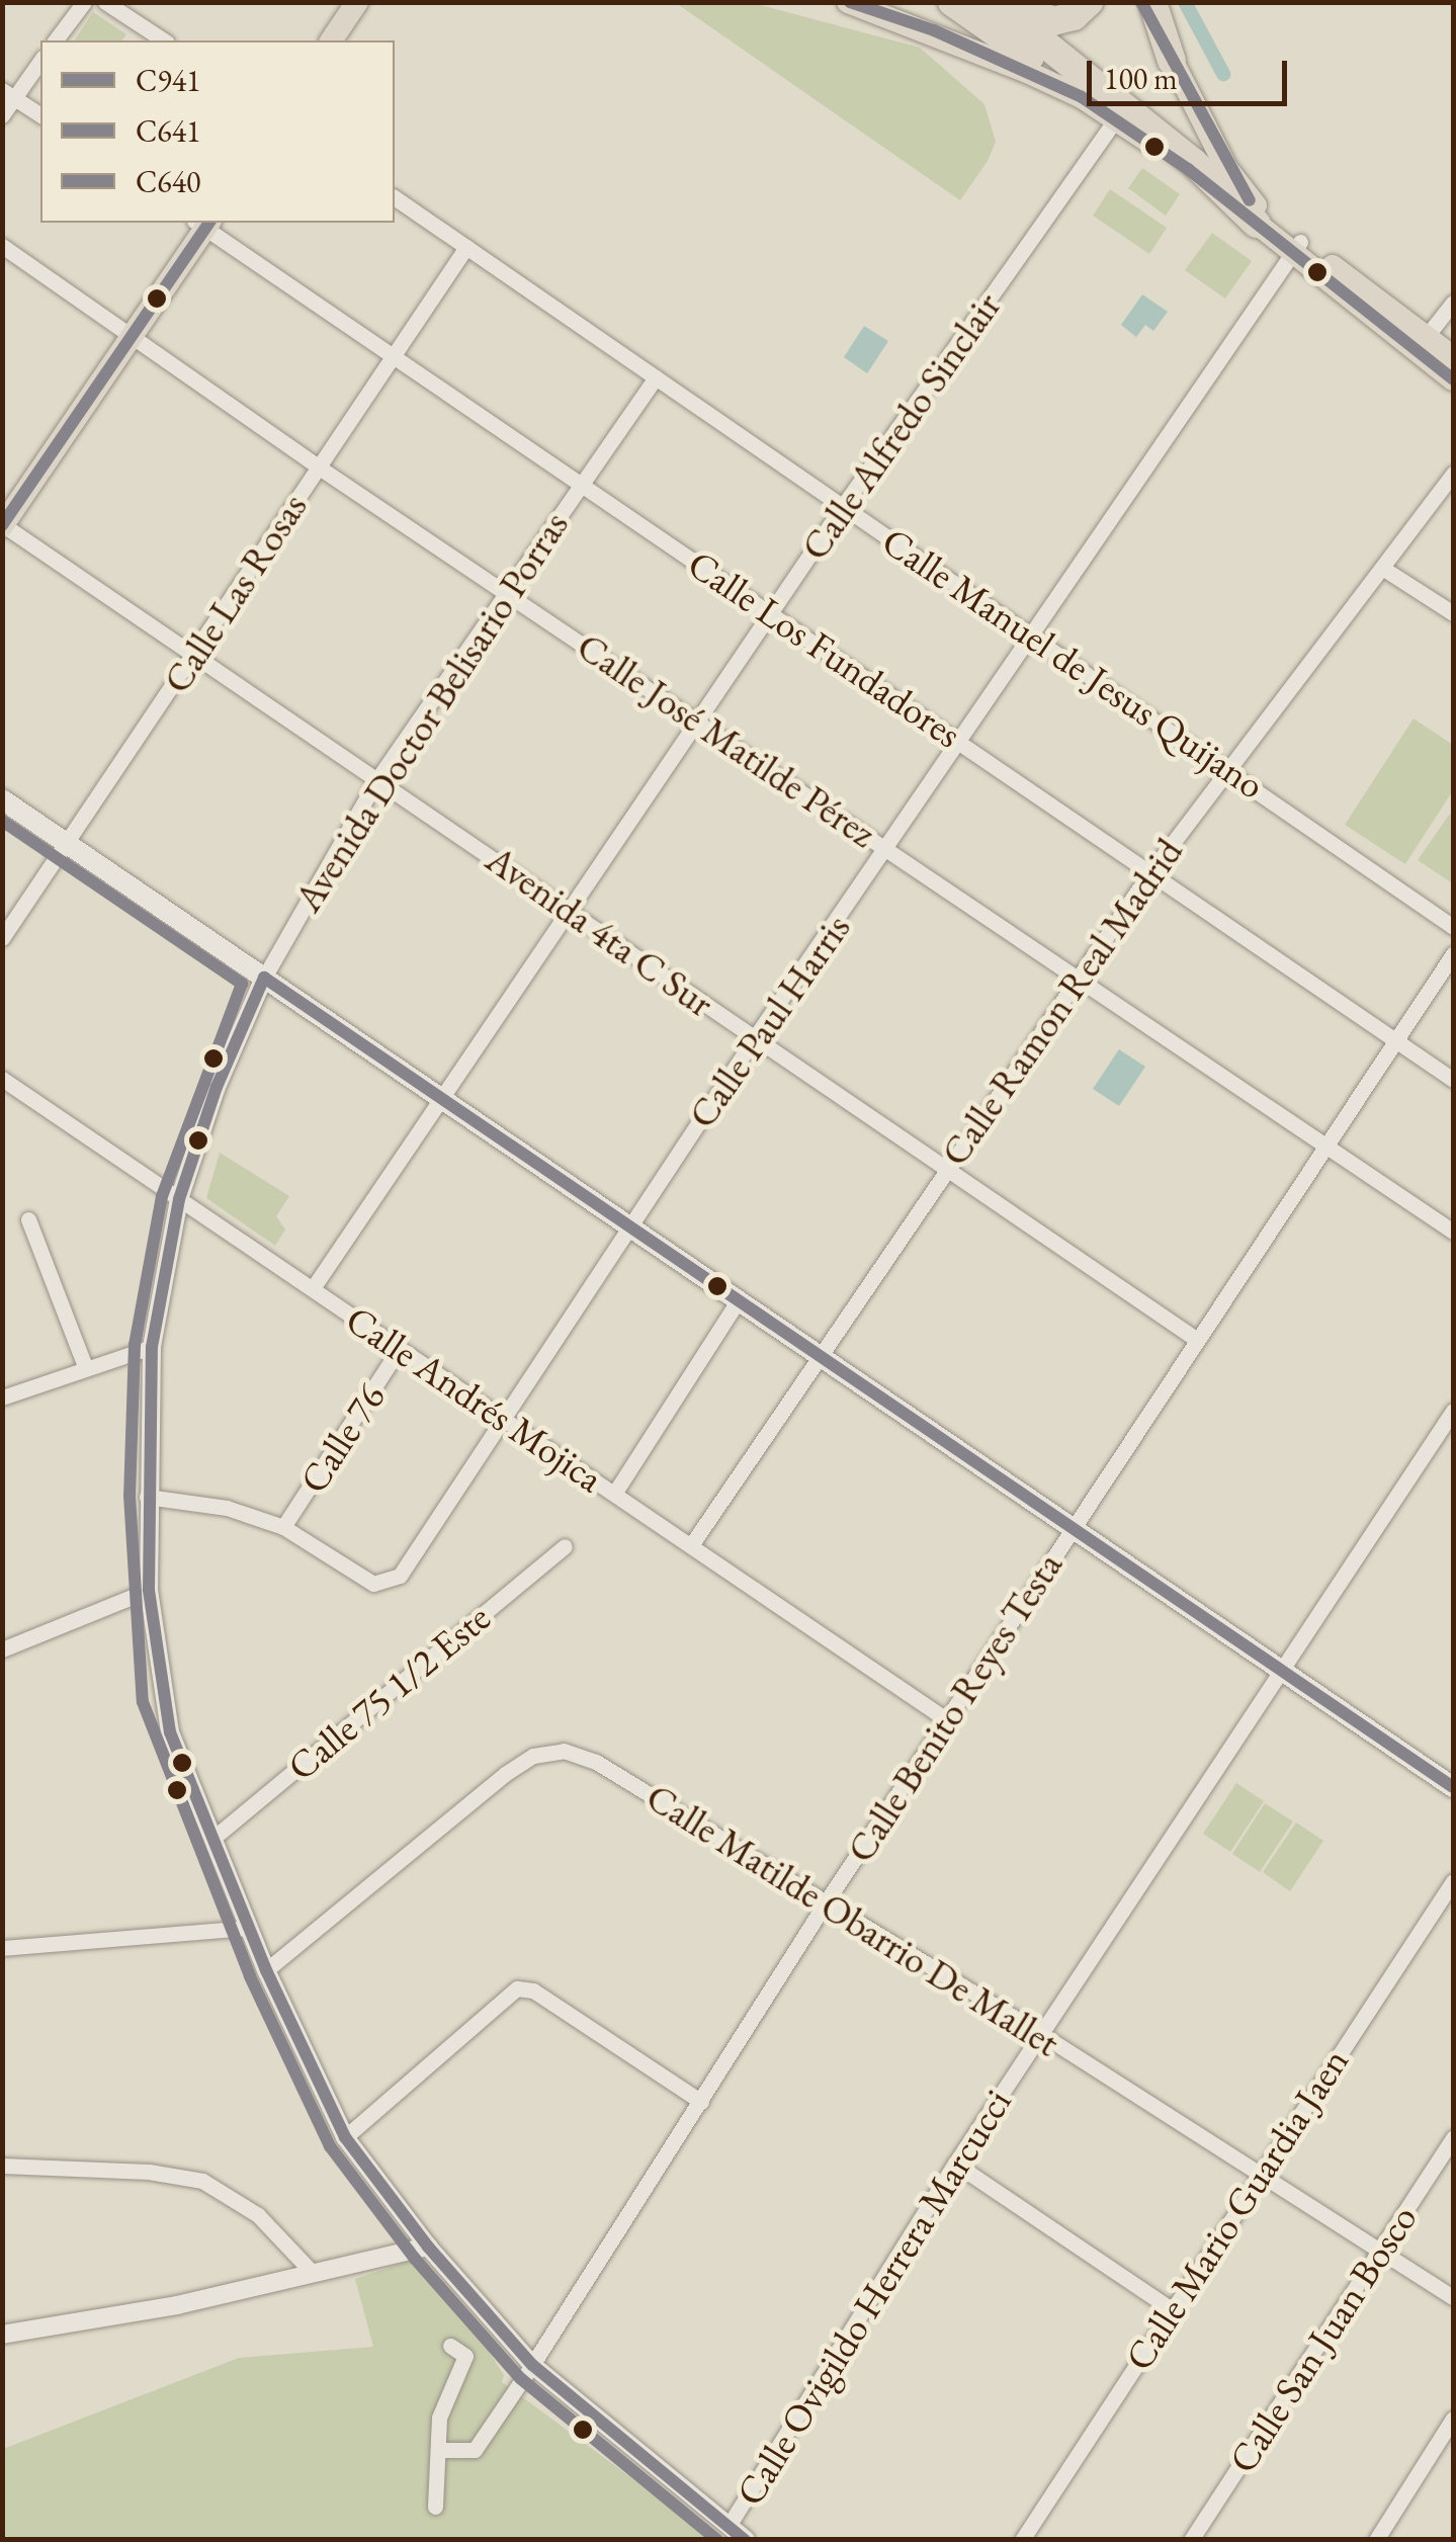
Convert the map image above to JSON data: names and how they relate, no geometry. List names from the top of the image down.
{
  "streets": {
    "street": [
      "Calle Alfredo Sinclair",
      "Calle Las Rosas",
      "Calle Los Fundadores",
      "Calle Manuel de Jesus Quijano",
      "Avenida Doctor Belisario Porras",
      "Calle José Matilde Pérez",
      "Avenida 4ta C Sur",
      "Calle Ramon Real Madrid",
      "Calle Paul Harris",
      "Calle Andrés Mojica",
      "Calle 76",
      "Calle 75 1/2 Este",
      "Calle Benito Reyes Testa",
      "Calle Matilde Obarrio De Mallet",
      "Calle Mario Guardia Jaen",
      "Calle Ovigildo Herrera Marcucci",
      "Calle San Juan Bosco"
    ]
  },
  "crossings": [
    ["Calle Alfredo Sinclair", "Calle Los Fundadores"],
    ["Calle Alfredo Sinclair", "Calle Manuel de Jesus Quijano"],
    ["Calle Alfredo Sinclair", "Calle José Matilde Pérez"],
    ["Calle Alfredo Sinclair", "Avenida 4ta C Sur"],
    ["Calle Alfredo Sinclair", "Calle Andrés Mojica"],
    ["Calle Las Rosas", "Calle Los Fundadores"],
    ["Calle Las Rosas", "Calle Manuel de Jesus Quijano"],
    ["Calle Las Rosas", "Calle José Matilde Pérez"],
    ["Calle Las Rosas", "Avenida 4ta C Sur"],
    ["Calle Los Fundadores", "Avenida Doctor Belisario Porras"],
    ["Calle Los Fundadores", "Calle Ramon Real Madrid"],
    ["Calle Los Fundadores", "Calle Paul Harris"],
    ["Calle Los Fundadores", "Calle Benito Reyes Testa"],
    ["Calle Manuel de Jesus Quijano", "Avenida Doctor Belisario Porras"],
    ["Calle Manuel de Jesus Quijano", "Calle Ramon Real Madrid"],
    ["Calle Manuel de Jesus Quijano", "Calle Paul Harris"],
    ["Avenida Doctor Belisario Porras", "Calle José Matilde Pérez"],
    ["Avenida Doctor Belisario Porras", "Avenida 4ta C Sur"],
    ["Avenida Doctor Belisario Porras", "Calle Paul Harris"],
    ["Avenida Doctor Belisario Porras", "Calle Andrés Mojica"],
    ["Avenida Doctor Belisario Porras", "Calle 75 1/2 Este"],
    ["Avenida Doctor Belisario Porras", "Calle Benito Reyes Testa"],
    ["Avenida Doctor Belisario Porras", "Calle Matilde Obarrio De Mallet"],
    ["Avenida Doctor Belisario Porras", "Calle Ovigildo Herrera Marcucci"],
    ["Calle José Matilde Pérez", "Calle Ramon Real Madrid"],
    ["Calle José Matilde Pérez", "Calle Paul Harris"],
    ["Calle José Matilde Pérez", "Calle Benito Reyes Testa"],
    ["Avenida 4ta C Sur", "Calle Ramon Real Madrid"],
    ["Avenida 4ta C Sur", "Calle Paul Harris"],
    ["Avenida 4ta C Sur", "Calle Benito Reyes Testa"],
    ["Calle Ramon Real Madrid", "Calle Andrés Mojica"],
    ["Calle Paul Harris", "Calle Andrés Mojica"],
    ["Calle Paul Harris", "Calle 76"],
    ["Calle Andrés Mojica", "Calle 76"],
    ["Calle Andrés Mojica", "Calle Benito Reyes Testa"],
    ["Calle Benito Reyes Testa", "Calle Matilde Obarrio De Mallet"],
    ["Calle Matilde Obarrio De Mallet", "Calle Mario Guardia Jaen"],
    ["Calle Matilde Obarrio De Mallet", "Calle Ovigildo Herrera Marcucci"],
    ["Calle Matilde Obarrio De Mallet", "Calle San Juan Bosco"]
  ],
  "lines": ["transit line C640", "transit line C641", "transit line C941"],
  "legend": ["C941", "C641", "C640"],
  "scale_bar": "100 m"
}
